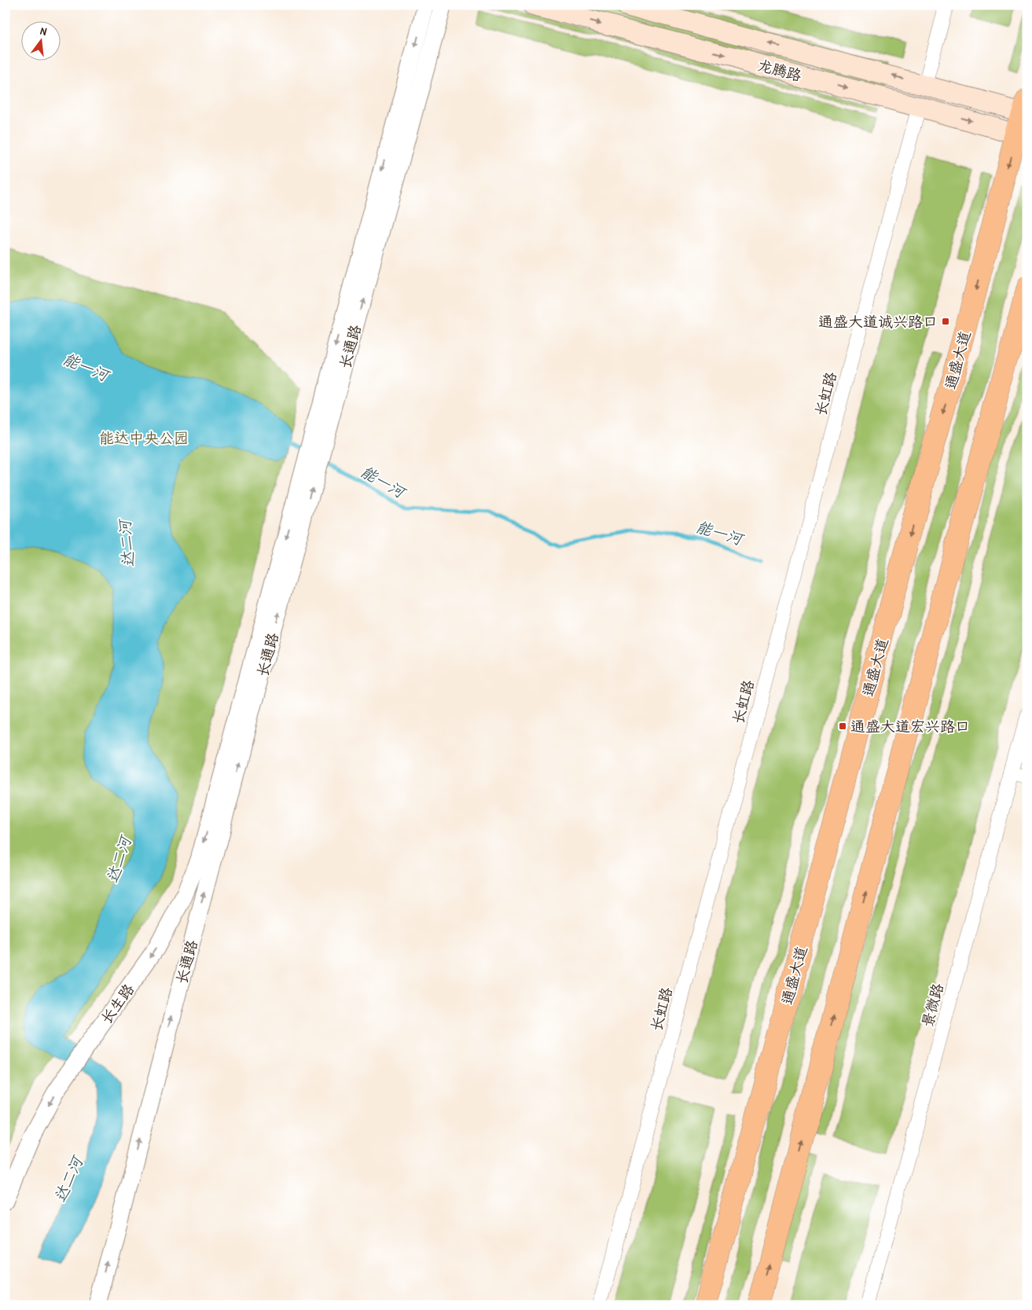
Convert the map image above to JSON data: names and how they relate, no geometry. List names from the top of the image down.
{
  "streets": {
    "main road": ["龙腾路", "通盛大道"],
    "street": [
      "长通路",
      "长虹路",
      "长生路",
      "景微路"
    ]
  },
  "crossings": [
    ["龙腾路", "通盛大道"],
    ["龙腾路", "长虹路"],
    ["长通路", "长生路"]
  ],
  "one_way": ["长生路"],
  "water": ["能一河", "达二河"],
  "parks": ["能达中央公园"],
  "places": {
    "transit": ["通盛大道诚兴路口", "通盛大道宏兴路口"]
  },
  "north": "top"
}
